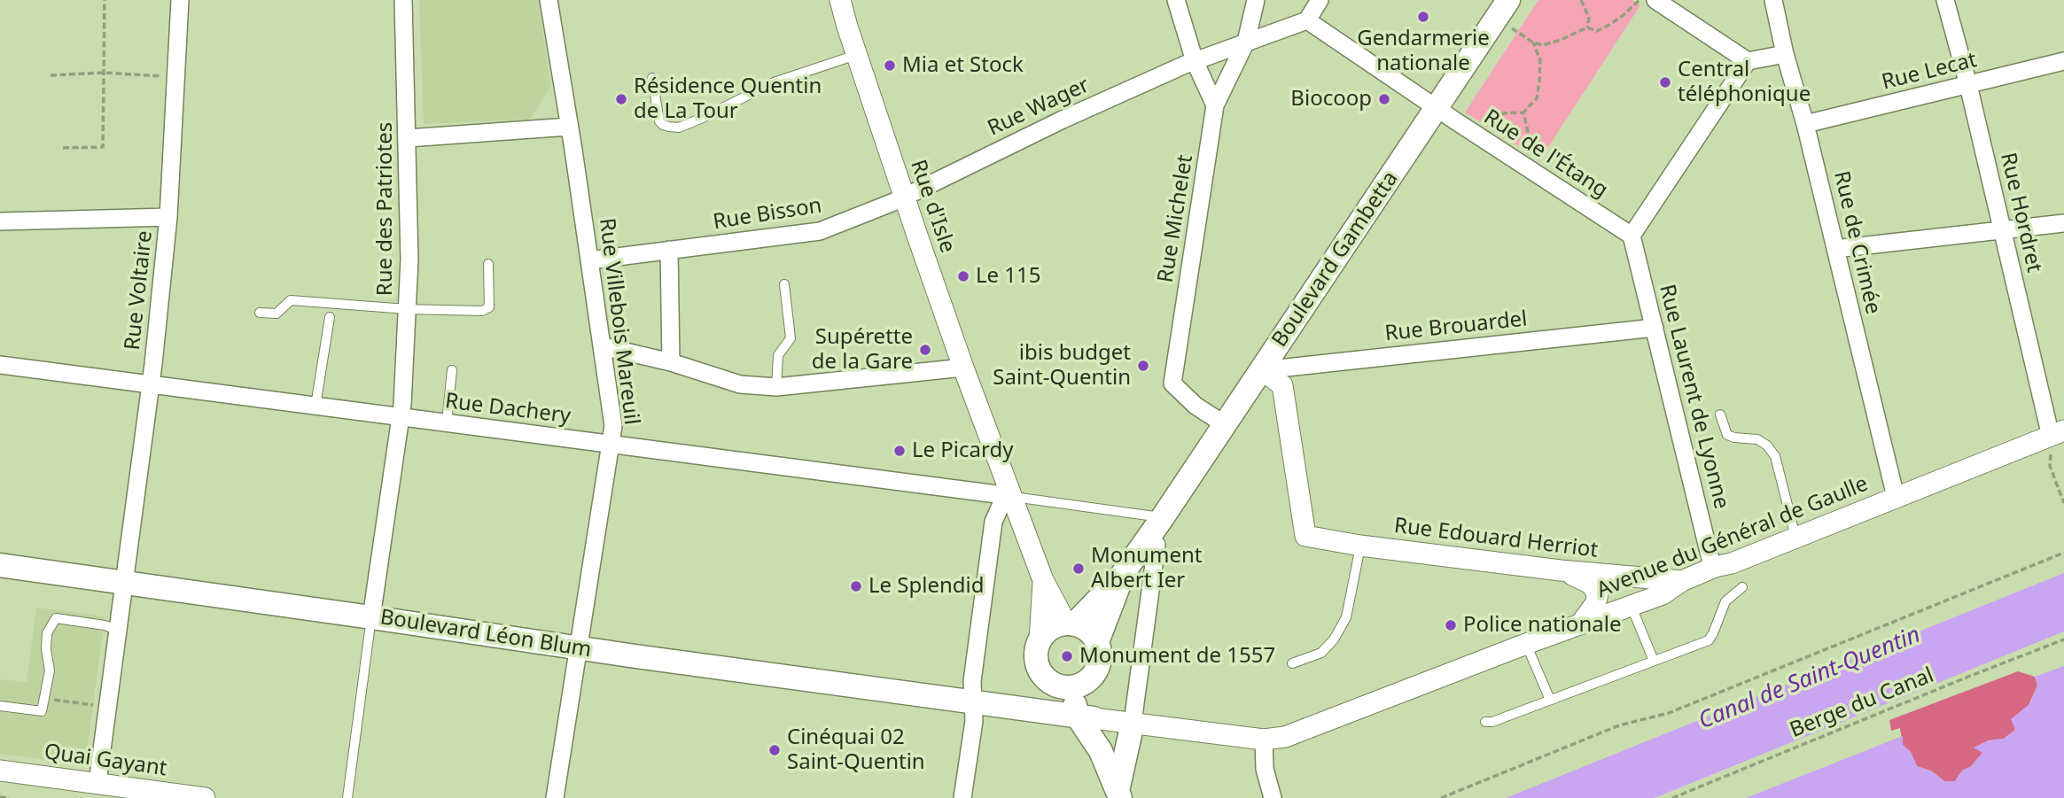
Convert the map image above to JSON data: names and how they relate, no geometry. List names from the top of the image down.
{
  "streets": {
    "main road": ["Boulevard Gambetta", "Boulevard Léon Blum"],
    "street": [
      "Rue Lecat",
      "Rue Wager",
      "Rue de l'Étang",
      "Rue d'Isle",
      "Rue des Patriotes",
      "Rue Hordret",
      "Rue Bisson",
      "Rue Michelet",
      "Rue de Crimée",
      "Rue Voltaire",
      "Rue Villebois Mareuil",
      "Rue Brouardel",
      "Rue Laurent de Lyonne",
      "Rue Dachery",
      "Avenue du Général de Gaulle",
      "Rue Edouard Herriot",
      "Quai Gayant"
    ],
    "path": ["Berge du Canal"]
  },
  "crossings": [
    ["Rue Lecat", "Rue Hordret"],
    ["Rue Lecat", "Rue de Crimée"],
    ["Rue Wager", "Rue de l'Étang"],
    ["Rue Wager", "Rue d'Isle"],
    ["Rue Wager", "Rue Bisson"],
    ["Rue de l'Étang", "Boulevard Gambetta"],
    ["Rue de l'Étang", "Rue Laurent de Lyonne"],
    ["Rue d'Isle", "Rue Bisson"],
    ["Rue d'Isle", "Rue Dachery"],
    ["Rue des Patriotes", "Rue Dachery"],
    ["Rue des Patriotes", "Boulevard Léon Blum"],
    ["Rue Hordret", "Avenue du Général de Gaulle"],
    ["Rue Bisson", "Rue Villebois Mareuil"],
    ["Rue Michelet", "Boulevard Gambetta"],
    ["Rue de Crimée", "Avenue du Général de Gaulle"],
    ["Boulevard Gambetta", "Rue Brouardel"],
    ["Boulevard Gambetta", "Rue Edouard Herriot"],
    ["Rue Voltaire", "Rue Dachery"],
    ["Rue Voltaire", "Boulevard Léon Blum"],
    ["Rue Voltaire", "Quai Gayant"],
    ["Rue Villebois Mareuil", "Rue Dachery"],
    ["Rue Villebois Mareuil", "Boulevard Léon Blum"],
    ["Rue Brouardel", "Rue Laurent de Lyonne"],
    ["Rue Brouardel", "Rue Edouard Herriot"],
    ["Rue Laurent de Lyonne", "Avenue du Général de Gaulle"],
    ["Avenue du Général de Gaulle", "Rue Edouard Herriot"],
    ["Avenue du Général de Gaulle", "Boulevard Léon Blum"]
  ],
  "water": ["Canal de Saint-Quentin"],
  "places": [
    "Gendarmerie nationale",
    "Mia et Stock",
    "Central téléphonique",
    "Résidence Quentin de La Tour",
    "Biocoop",
    "Le 115",
    "Supérette de la Gare",
    "ibis budget Saint-Quentin",
    "Le Picardy",
    "Monument Albert Ier",
    "Le Splendid",
    "Police nationale",
    "Monument de 1557",
    "Cinéquai 02 Saint-Quentin"
  ]
}
